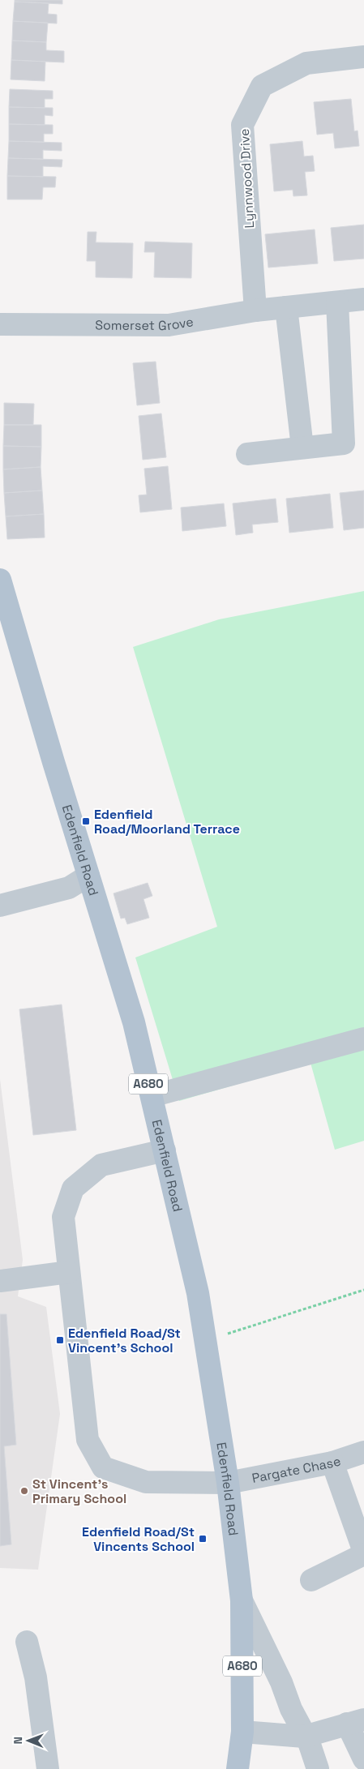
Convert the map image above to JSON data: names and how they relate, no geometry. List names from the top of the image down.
{
  "streets": {
    "main road": ["Edenfield Road", "A680"],
    "street": ["Lynnwood Drive", "Somerset Grove", "Pargate Chase"]
  },
  "crossings": [
    ["Lynnwood Drive", "Somerset Grove"],
    ["Edenfield Road", "Pargate Chase"]
  ],
  "places": {
    "transit": ["Edenfield Road/Moorland Terrace", "Edenfield Road/St Vincent's School", "Edenfield Road/St Vincents School"],
    "other": ["St Vincent's Primary School"]
  },
  "north": "left"
}
